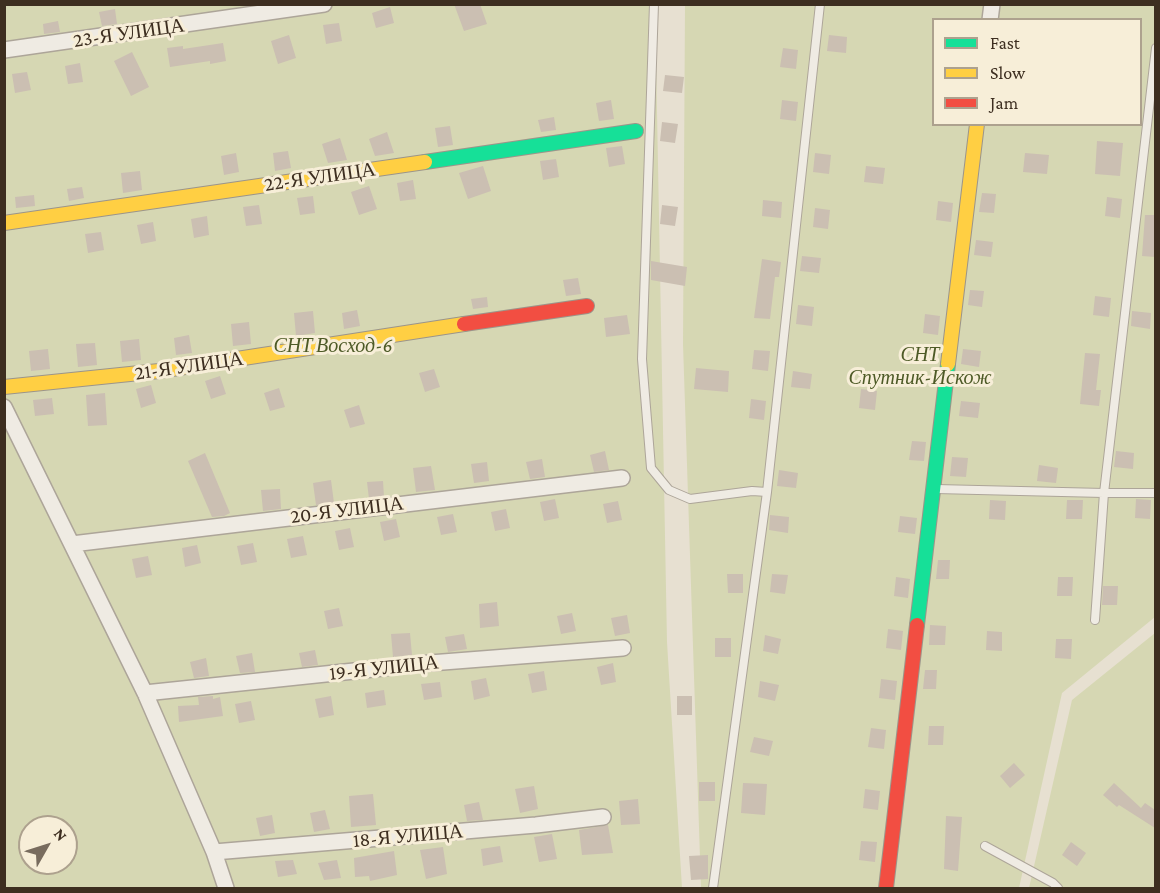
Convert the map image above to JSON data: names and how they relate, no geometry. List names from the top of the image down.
{
  "streets": {
    "street": [
      "23-Я УЛИЦА",
      "22-Я УЛИЦА",
      "21-Я УЛИЦА",
      "20-Я УЛИЦА",
      "19-Я УЛИЦА",
      "18-Я УЛИЦА"
    ]
  },
  "parks": ["СНТ Восход-6", "СНТ Спутник-Искож"],
  "legend": ["Fast", "Slow", "Jam"],
  "north": "top right"
}
